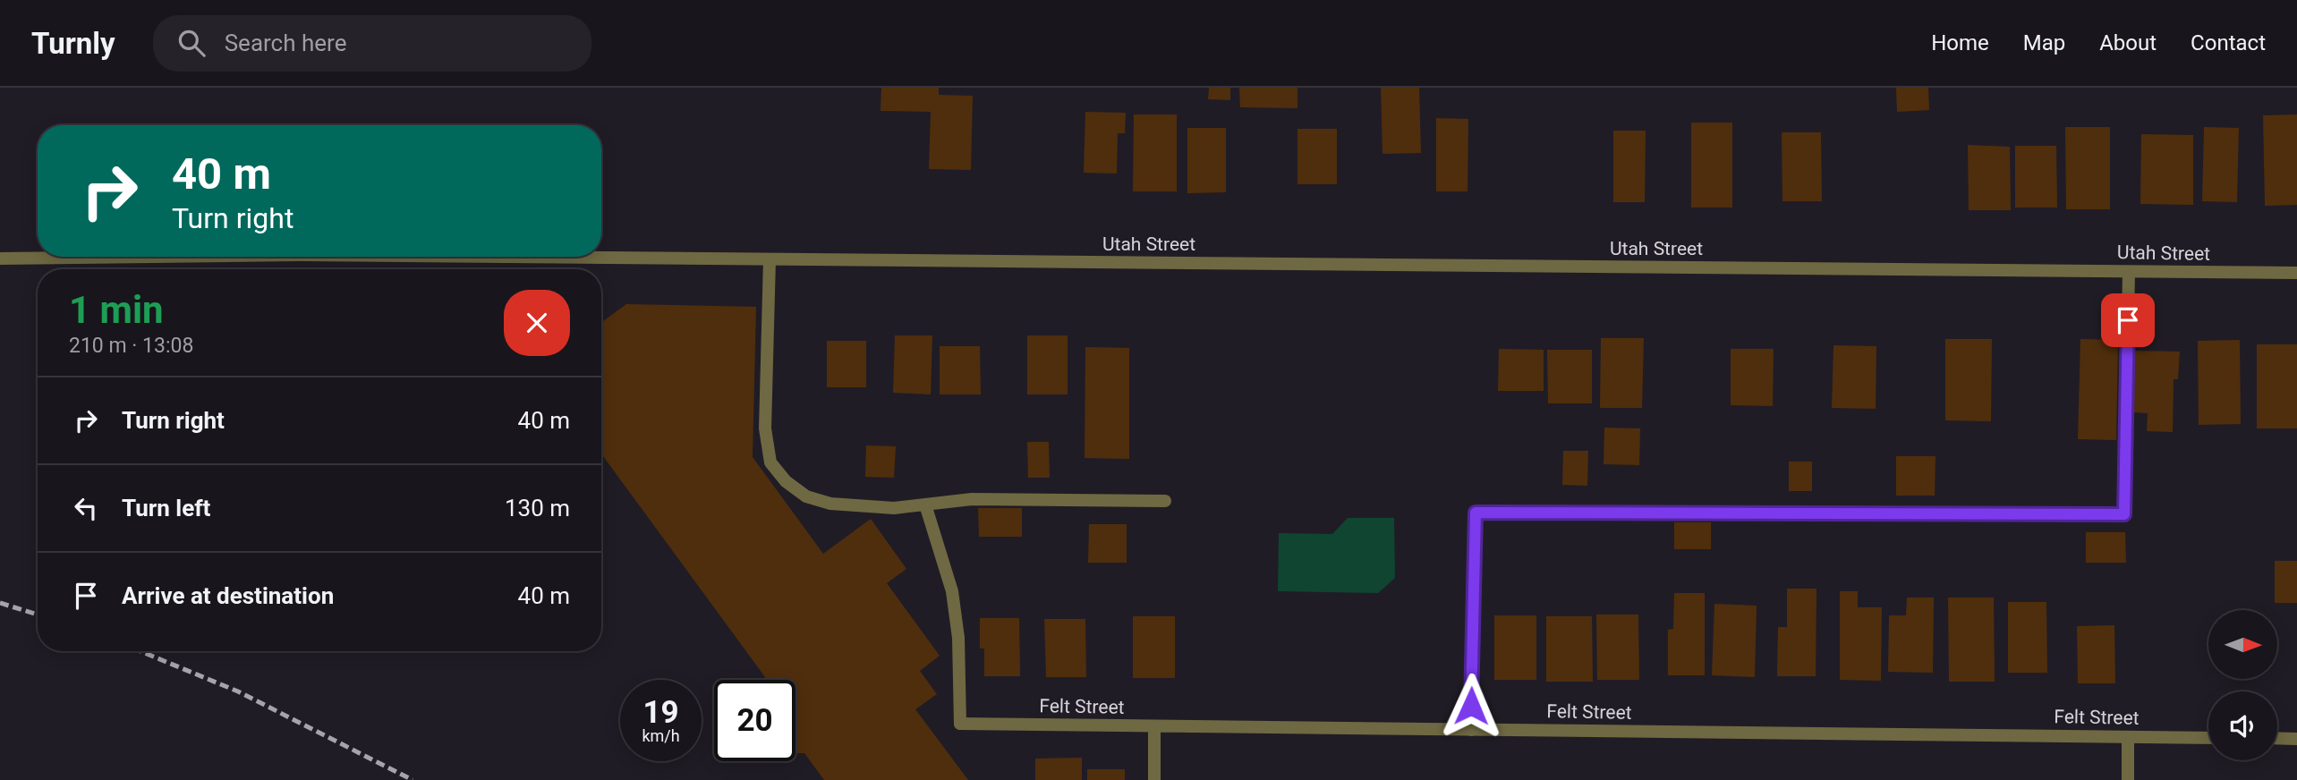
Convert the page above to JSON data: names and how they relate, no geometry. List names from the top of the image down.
{
  "streets": {
    "street": ["Utah Street", "Felt Street"]
  },
  "north": "right",
  "page": {
    "header": "Turnly",
    "search": "Search here",
    "nav": [
      "Home",
      "Map",
      "About",
      "Contact"
    ],
    "turn": ["40 m", "Turn right"],
    "heading": ["1 min", "210 m · 13:08"],
    "list": [
      {
        "name": "Turn right",
        "value": "40 m"
      },
      {
        "name": "Turn left",
        "value": "130 m"
      },
      {
        "name": "Arrive at destination",
        "value": "40 m"
      }
    ],
    "speed": "19 km/h",
    "limit": "20"
  }
}
